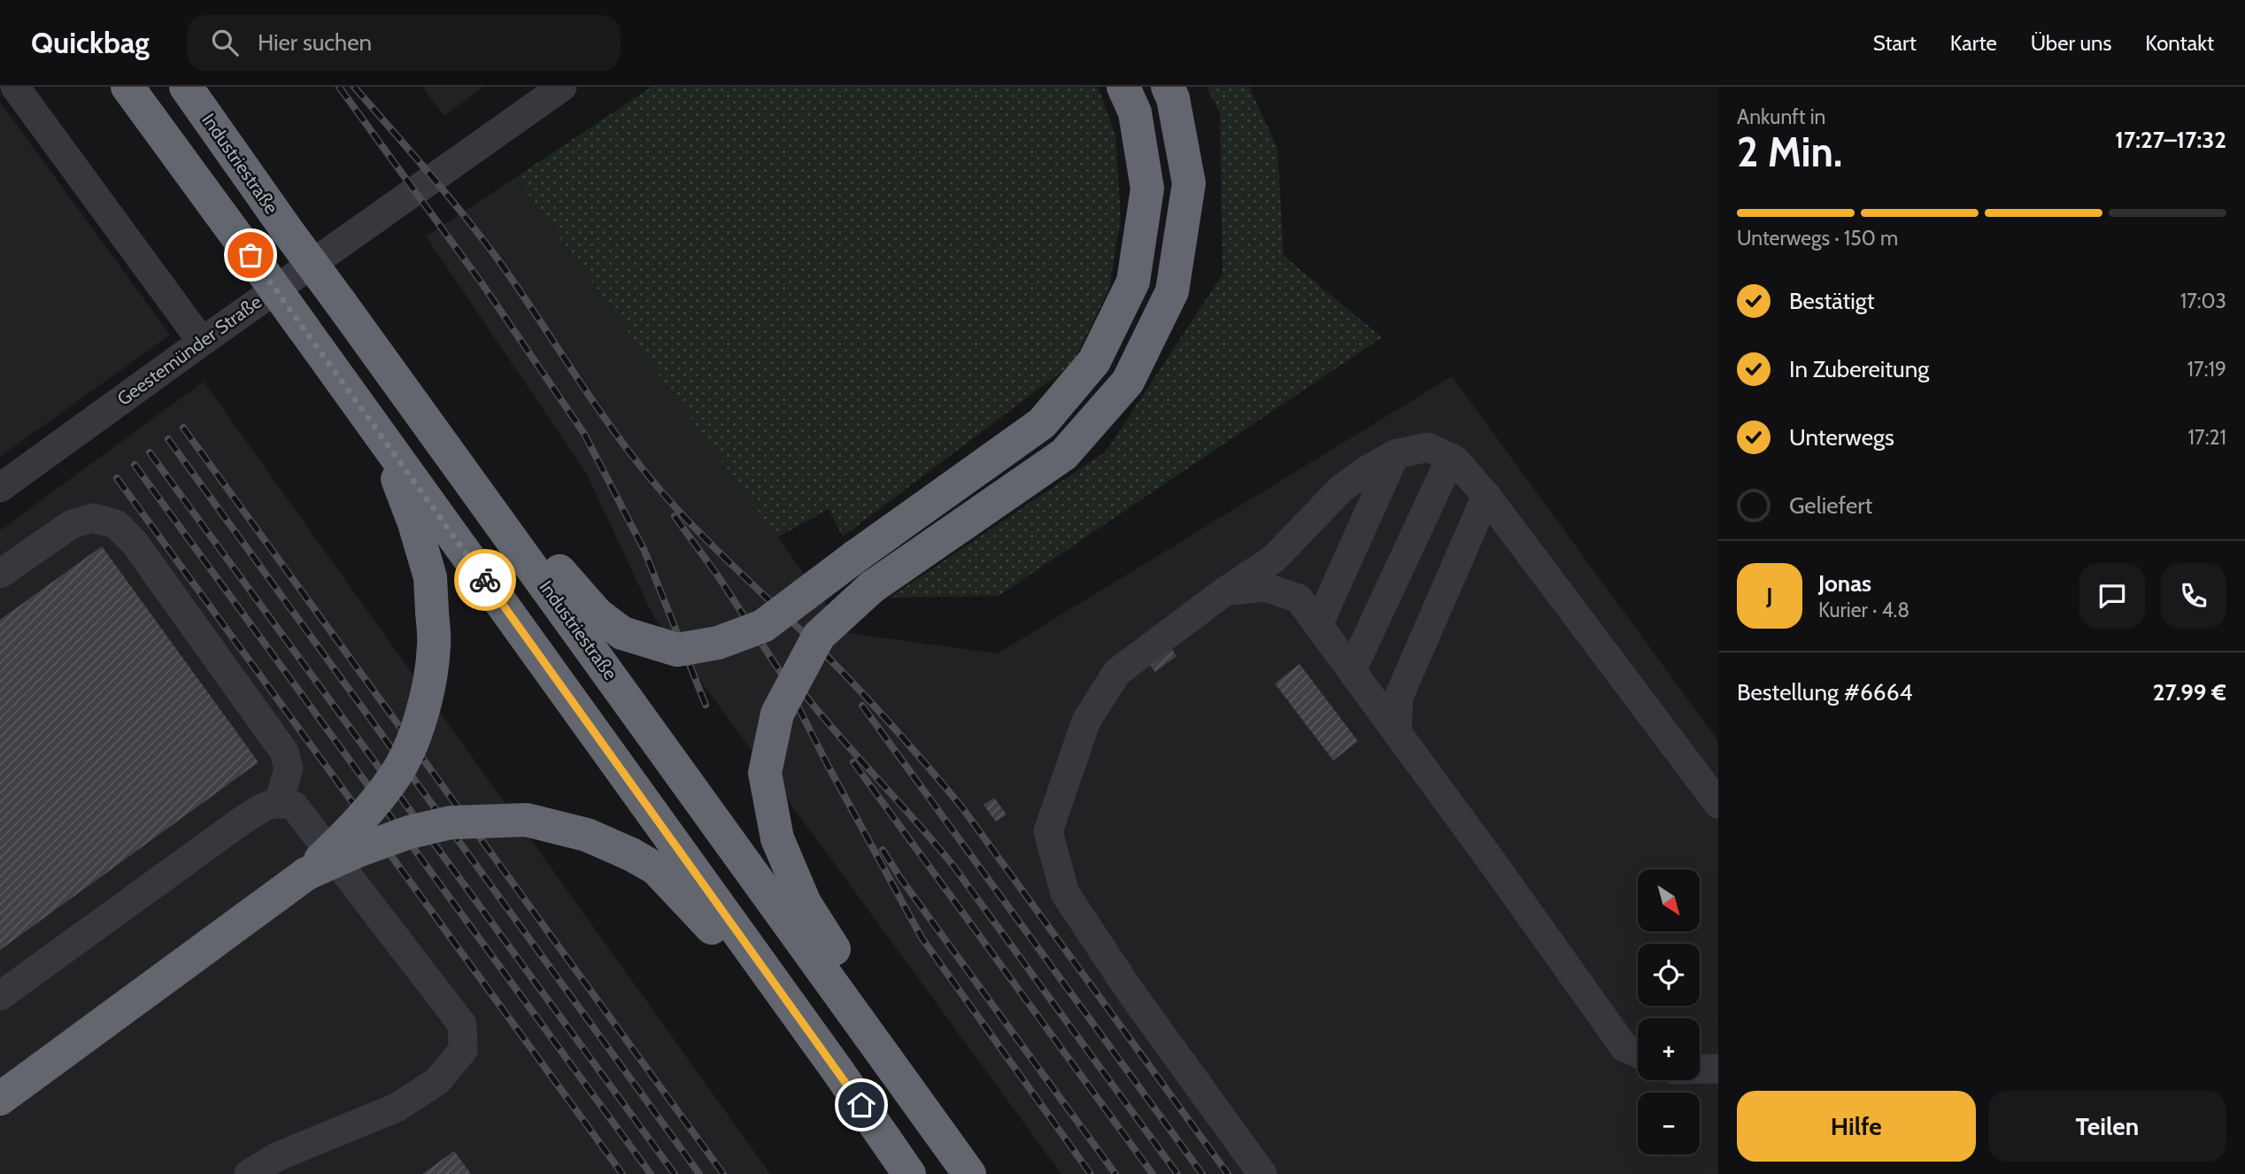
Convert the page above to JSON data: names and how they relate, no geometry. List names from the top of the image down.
{
  "streets": {
    "highway": ["Industriestraße"],
    "street": ["Geestemünder Straße"]
  },
  "north": "bottom right",
  "page": {
    "header": "Quickbag",
    "search": "Hier suchen",
    "nav": [
      "Start",
      "Karte",
      "Über uns",
      "Kontakt"
    ],
    "heading": ["2 Min.", "Ankunft in", "17:27–17:32"],
    "panel": [
      "Jonas",
      "Kurier · 4.8",
      "Bestellung #6664",
      "27.99 €"
    ],
    "bar": "Unterwegs · 150 m",
    "list": [
      ["Bestätigt", "17:03"],
      ["In Zubereitung", "17:19"],
      ["Unterwegs", "17:21"],
      "Geliefert"
    ],
    "round": "J",
    "map_buttons": ["+", "−"],
    "buttons": ["Hilfe", "Teilen"]
  }
}
